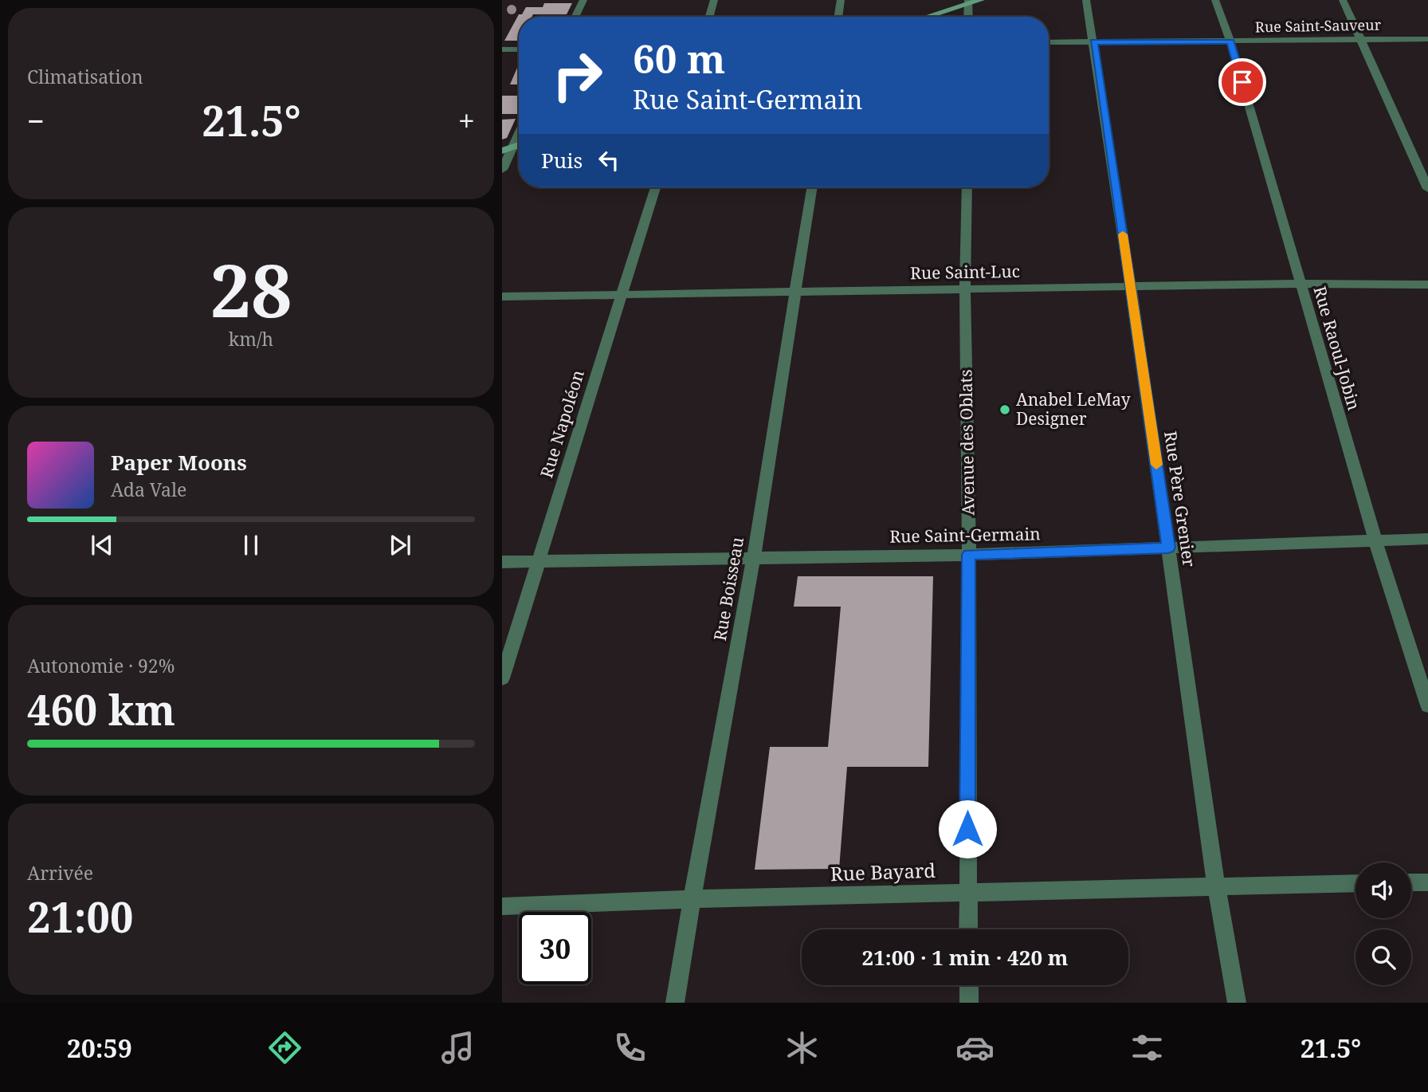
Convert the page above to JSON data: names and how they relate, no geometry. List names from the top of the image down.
{
  "streets": {
    "street": [
      "Rue Saint-Sauveur",
      "Rue Saint-Luc",
      "Rue Raoul-Jobin",
      "Rue Napoléon",
      "Avenue des Oblats",
      "Rue Père Grenier",
      "Rue Saint-Germain",
      "Rue Boisseau",
      "Rue Bayard"
    ]
  },
  "crossings": [
    ["Rue Saint-Sauveur", "Rue Raoul-Jobin"],
    ["Rue Saint-Sauveur", "Rue Père Grenier"],
    ["Rue Saint-Luc", "Rue Raoul-Jobin"],
    ["Rue Saint-Luc", "Rue Napoléon"],
    ["Rue Saint-Luc", "Avenue des Oblats"],
    ["Rue Saint-Luc", "Rue Père Grenier"],
    ["Rue Saint-Luc", "Rue Boisseau"],
    ["Rue Raoul-Jobin", "Rue Saint-Germain"],
    ["Rue Napoléon", "Rue Saint-Germain"],
    ["Avenue des Oblats", "Rue Saint-Germain"],
    ["Avenue des Oblats", "Rue Bayard"],
    ["Rue Père Grenier", "Rue Saint-Germain"],
    ["Rue Père Grenier", "Rue Bayard"],
    ["Rue Saint-Germain", "Rue Boisseau"],
    ["Rue Boisseau", "Rue Bayard"]
  ],
  "places": ["Anabel LeMay Designer"],
  "page": {
    "tile": [
      "Climatisation",
      ["28", "km/h"],
      ["Autonomie · 92%", "460 km"],
      ["Arrivée", "21:00"]
    ],
    "turn": ["60 m", "Rue Saint-Germain"],
    "heat": ["−", "21.5°", "+"],
    "then": "Puis",
    "song": ["Paper Moons", "Ada Vale"],
    "limit": "30",
    "trip": "21:00 · 1 min · 420 m",
    "tabs": ["20:59", "21.5°"]
  }
}
